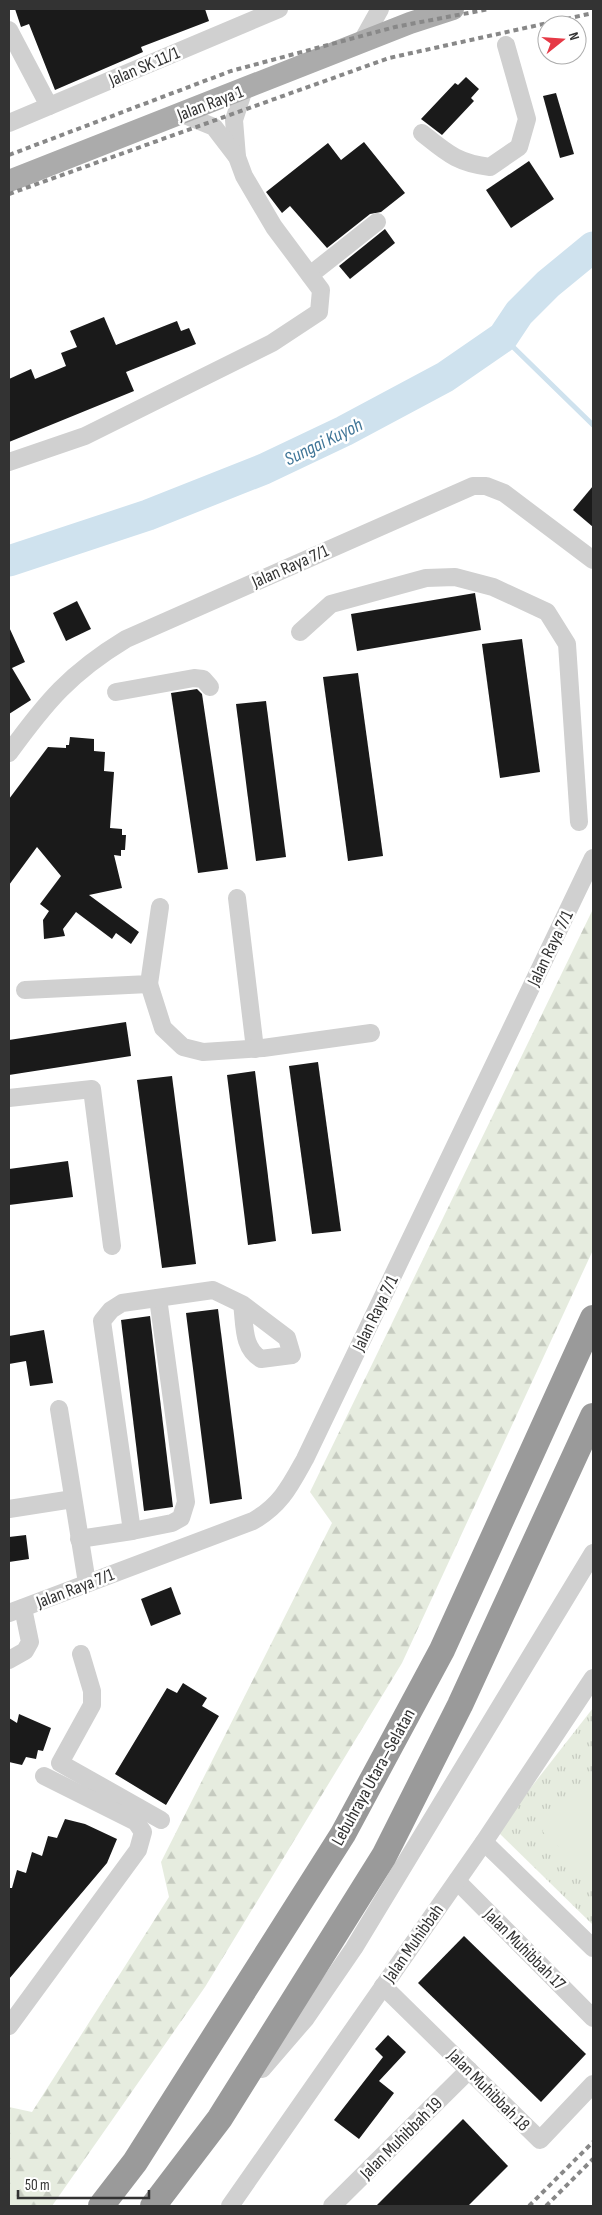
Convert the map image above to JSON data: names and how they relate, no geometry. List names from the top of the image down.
{
  "streets": {
    "highway": ["Lebuhraya Utara–Selatan"],
    "main road": ["Jalan Raya 1"],
    "street": [
      "Jalan SK 11/1",
      "Jalan Raya 7/1",
      "Jalan Muhibbah",
      "Jalan Muhibbah 17",
      "Jalan Muhibbah 18",
      "Jalan Muhibbah 19"
    ]
  },
  "crossings": [
    ["Jalan Muhibbah", "Jalan Muhibbah 17"],
    ["Jalan Muhibbah", "Jalan Muhibbah 18"],
    ["Jalan Muhibbah 18", "Jalan Muhibbah 19"]
  ],
  "water": ["Sungai Kuyoh"],
  "scale_bar": "50 m",
  "north": "right"
}
